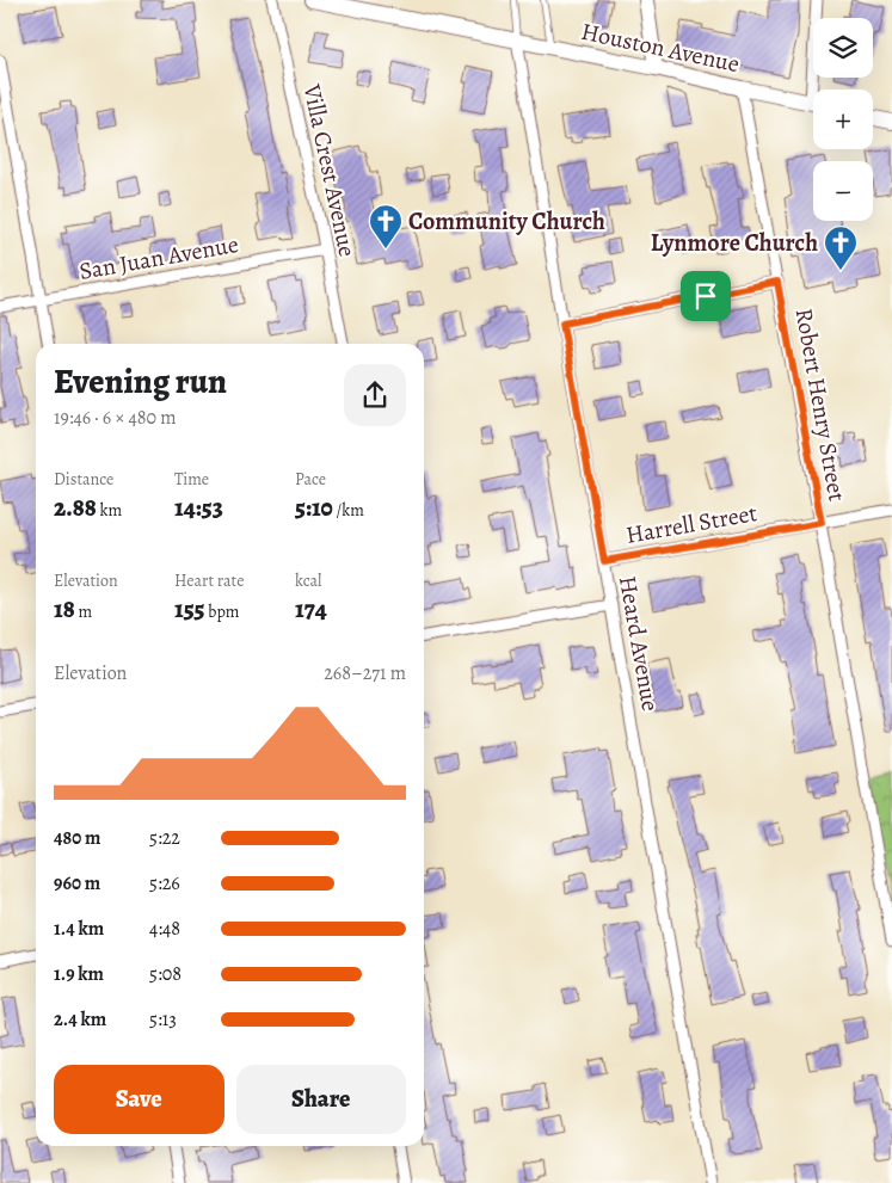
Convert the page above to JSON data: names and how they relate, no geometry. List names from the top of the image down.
{
  "streets": {
    "street": [
      "Houston Avenue",
      "Villa Crest Avenue",
      "San Juan Avenue",
      "Robert Henry Street",
      "Harrell Street",
      "Heard Avenue"
    ]
  },
  "crossings": [
    ["Houston Avenue", "Robert Henry Street"],
    ["Houston Avenue", "Heard Avenue"],
    ["Villa Crest Avenue", "San Juan Avenue"],
    ["Robert Henry Street", "Harrell Street"],
    ["Harrell Street", "Heard Avenue"]
  ],
  "places": {
    "church": ["Community Church", "Lynmore Church"]
  },
  "page": {
    "map_buttons": ["+", "−"],
    "heading": ["Evening run", "19:46 · 6 × 480 m"],
    "stats": [
      ["Distance", "2.88 km"],
      ["Time", "14:53"],
      ["Pace", "5:10 /km"],
      ["Elevation", "18 m"],
      ["Heart rate", "155 bpm"],
      ["kcal", "174"]
    ],
    "chart": ["Elevation", "268–271 m"],
    "list": [
      {
        "name": "480 m",
        "note": "5:22"
      },
      {
        "name": "960 m",
        "note": "5:26"
      },
      {
        "name": "1.4 km",
        "note": "4:48"
      },
      {
        "name": "1.9 km",
        "note": "5:08"
      },
      {
        "name": "2.4 km",
        "note": "5:13"
      }
    ],
    "buttons": ["Save", "Share"]
  }
}
